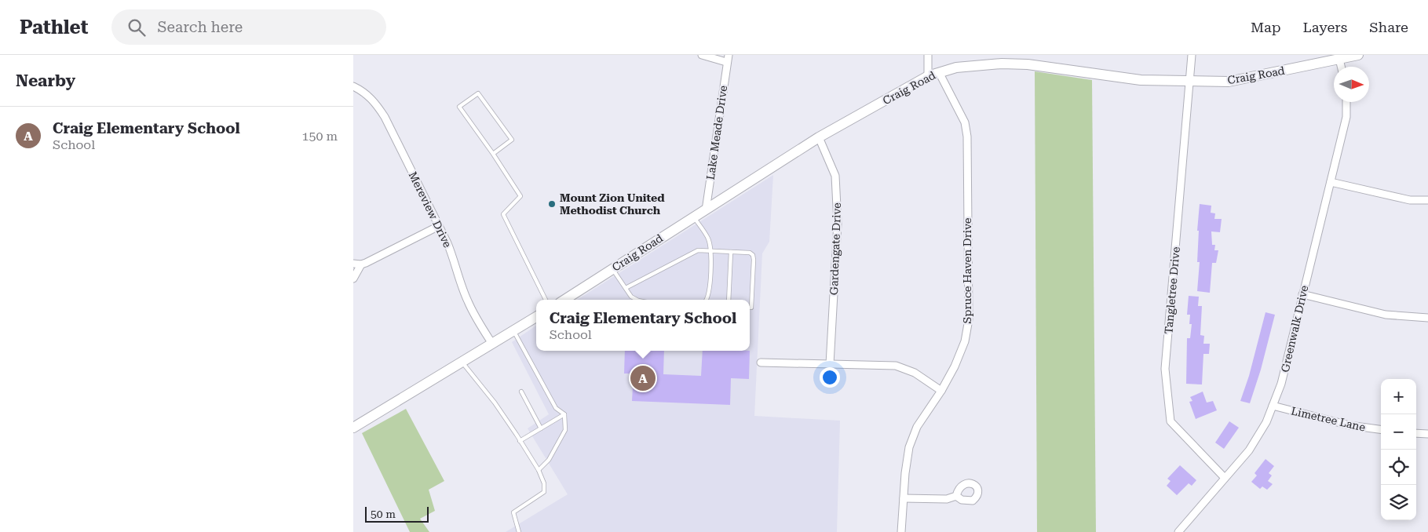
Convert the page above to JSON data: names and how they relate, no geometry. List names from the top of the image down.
{
  "streets": {
    "main road": ["Craig Road"],
    "street": [
      "Lake Meade Drive",
      "Mereview Drive",
      "Gardengate Drive",
      "Spruce Haven Drive",
      "Tangletree Drive",
      "Greenwalk Drive",
      "Limetree Lane"
    ]
  },
  "crossings": [
    ["Craig Road", "Lake Meade Drive"],
    ["Craig Road", "Gardengate Drive"],
    ["Craig Road", "Spruce Haven Drive"],
    ["Craig Road", "Tangletree Drive"],
    ["Tangletree Drive", "Greenwalk Drive"],
    ["Greenwalk Drive", "Limetree Lane"]
  ],
  "places": ["Mount Zion United Methodist Church"],
  "scale_bar": "50 m",
  "north": "right",
  "page": {
    "header": "Pathlet",
    "search": "Search here",
    "nav": ["Map", "Layers", "Share"],
    "heading": "Nearby",
    "list": [
      {
        "mark": "A",
        "name": "Craig Elementary School",
        "note": "School",
        "value": "150 m"
      }
    ],
    "popup": ["Craig Elementary School", "School"],
    "pins": "A",
    "map_buttons": ["+", "−"],
    "scale": "50 m"
  }
}
